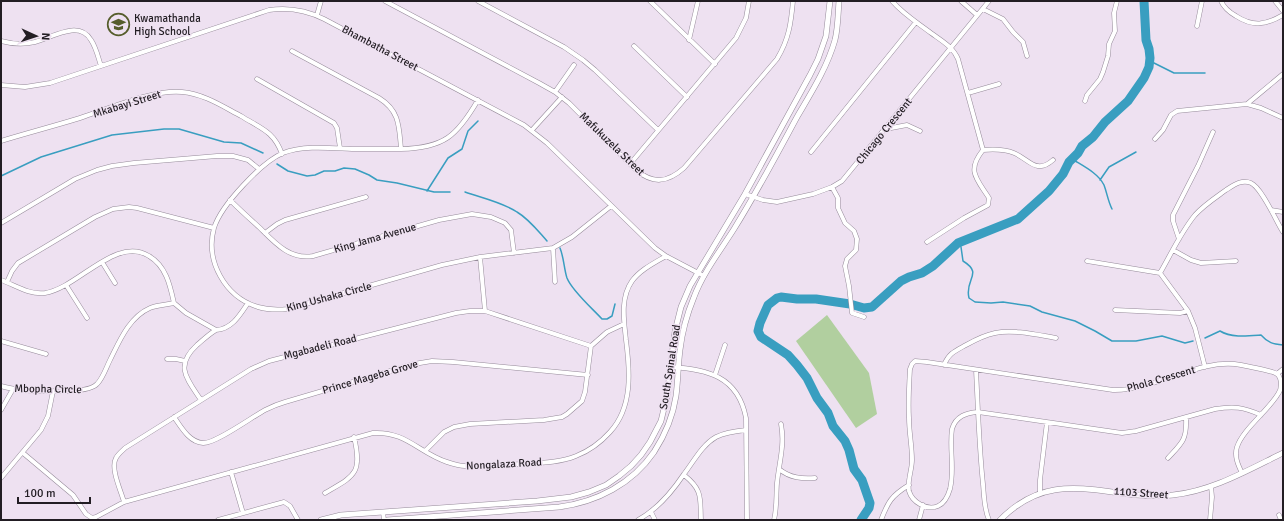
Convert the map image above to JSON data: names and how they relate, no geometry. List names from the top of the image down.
{
  "streets": {
    "street": [
      "Bhambatha Street",
      "Mkabayi Street",
      "Chicago Crescent",
      "Mafukuzela Street",
      "King Jama Avenue",
      "King Ushaka Circle",
      "Mgabadeli Road",
      "South Spinal Road",
      "Prince Mageba Grove",
      "Phola Crescent",
      "Mbopha Circle",
      "Nongalaza Road",
      "1103 Street"
    ]
  },
  "crossings": [
    ["Bhambatha Street", "King Ushaka Circle"],
    ["Bhambatha Street", "South Spinal Road"],
    ["Bhambatha Street", "Nongalaza Road"],
    ["Mkabayi Street", "King Ushaka Circle"],
    ["Chicago Crescent", "South Spinal Road"],
    ["King Jama Avenue", "King Ushaka Circle"],
    ["Mgabadeli Road", "Prince Mageba Grove"],
    ["Mgabadeli Road", "Nongalaza Road"]
  ],
  "places": {
    "school or university": ["Kwamathanda High School"]
  },
  "scale_bar": "100 m",
  "north": "right"
}
